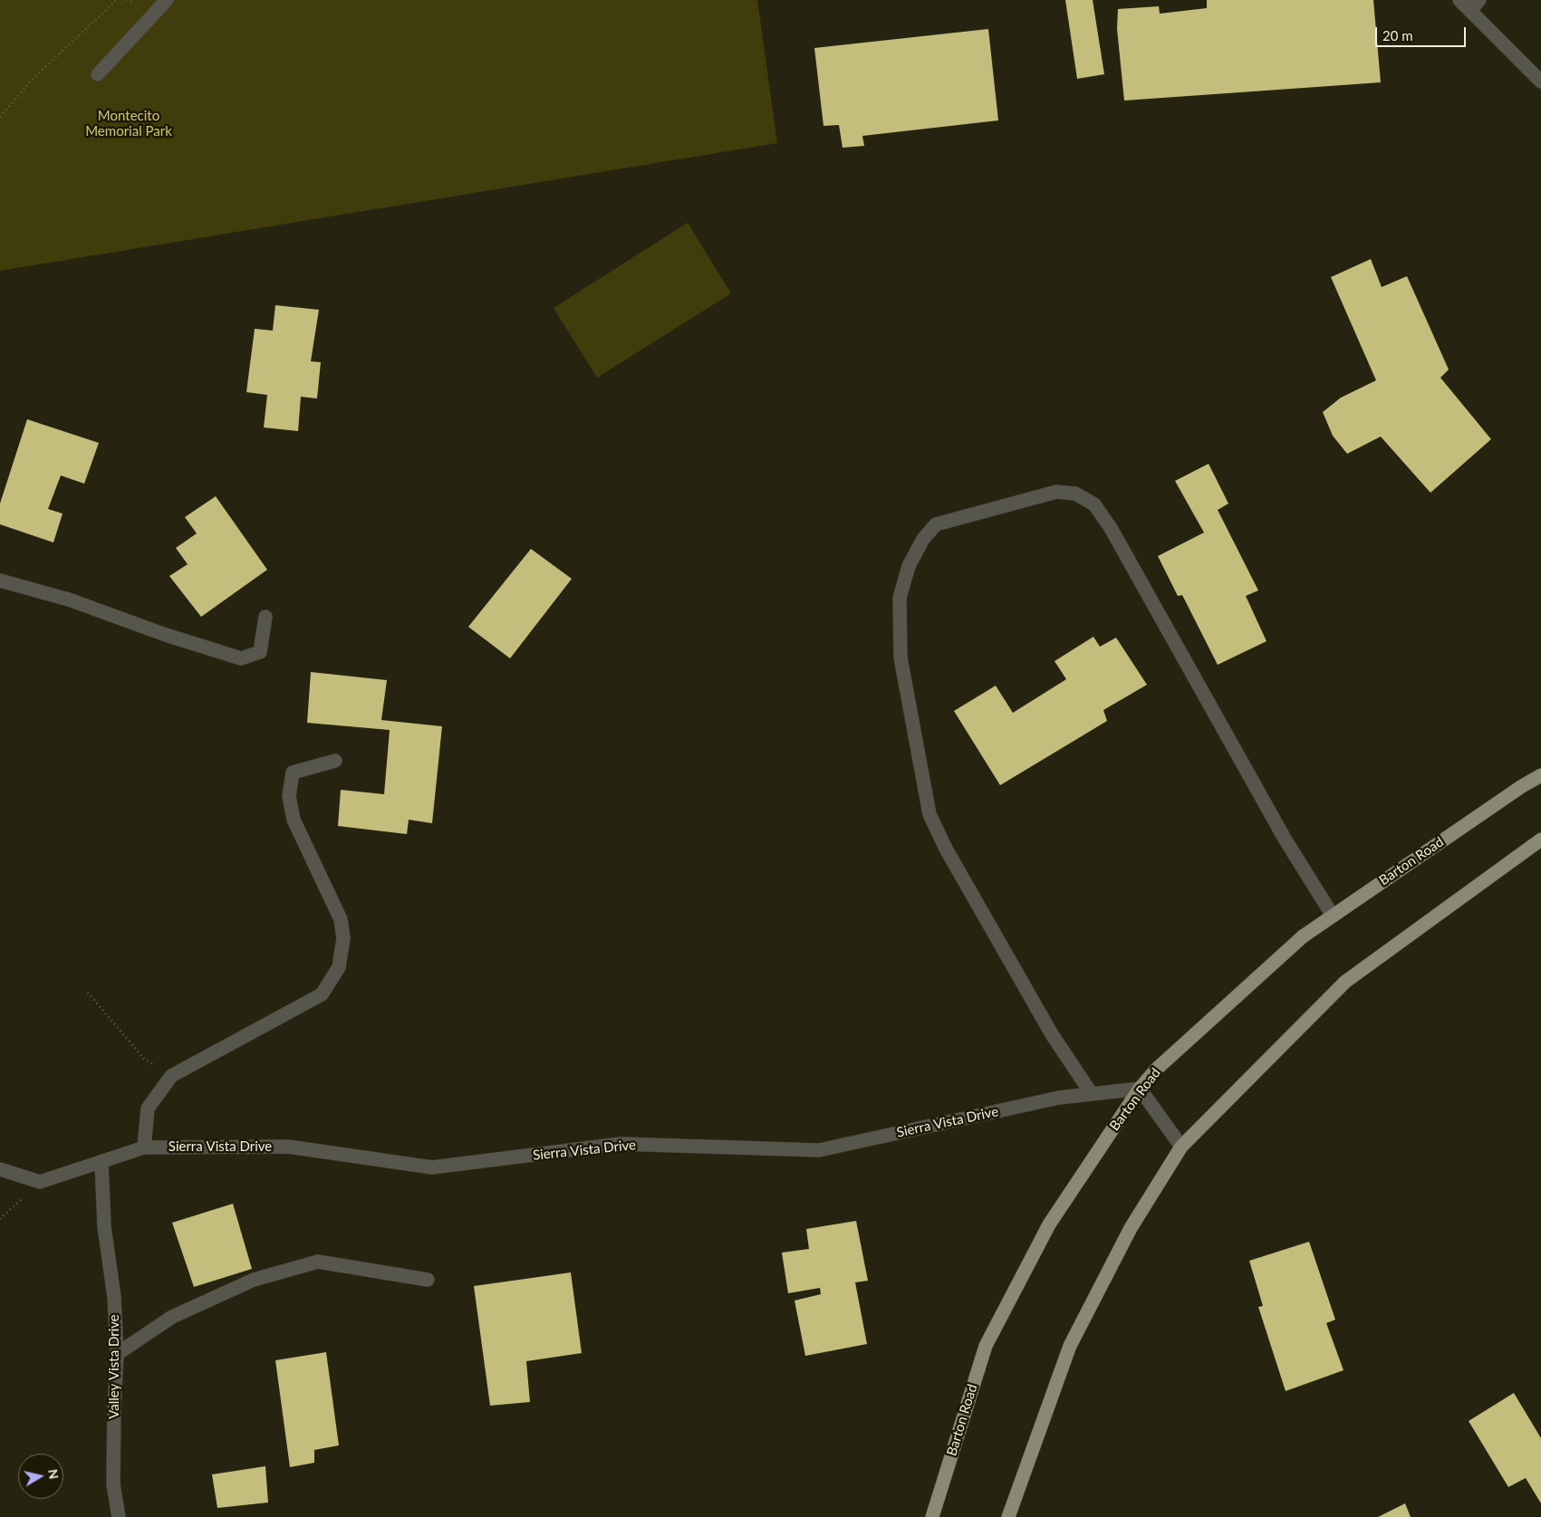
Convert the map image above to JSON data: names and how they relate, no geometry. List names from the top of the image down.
{
  "streets": {
    "main road": ["Barton Road"],
    "street": ["Sierra Vista Drive", "Valley Vista Drive"]
  },
  "crossings": [
    ["Barton Road", "Sierra Vista Drive"],
    ["Sierra Vista Drive", "Valley Vista Drive"]
  ],
  "parks": ["Montecito Memorial Park"],
  "scale_bar": "20 m",
  "north": "right"
}
